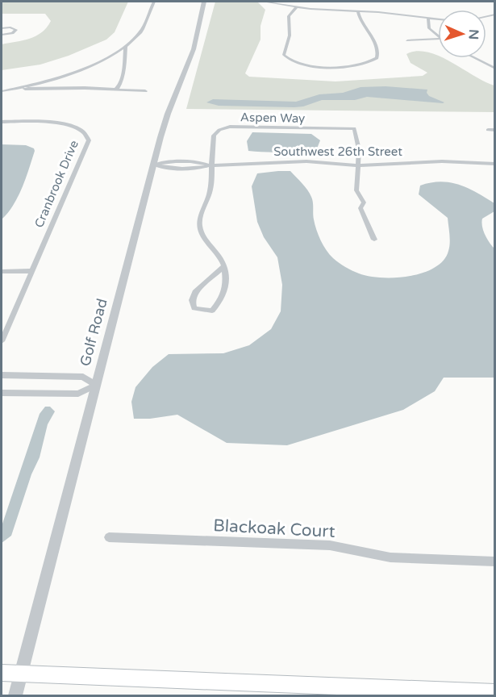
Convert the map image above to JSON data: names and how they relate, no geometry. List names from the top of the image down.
{
  "streets": {
    "street": [
      "Aspen Way",
      "Southwest 26th Street",
      "Cranbrook Drive",
      "Golf Road",
      "Blackoak Court"
    ]
  },
  "crossings": [
    ["Aspen Way", "Southwest 26th Street"],
    ["Southwest 26th Street", "Golf Road"]
  ],
  "north": "right"
}
